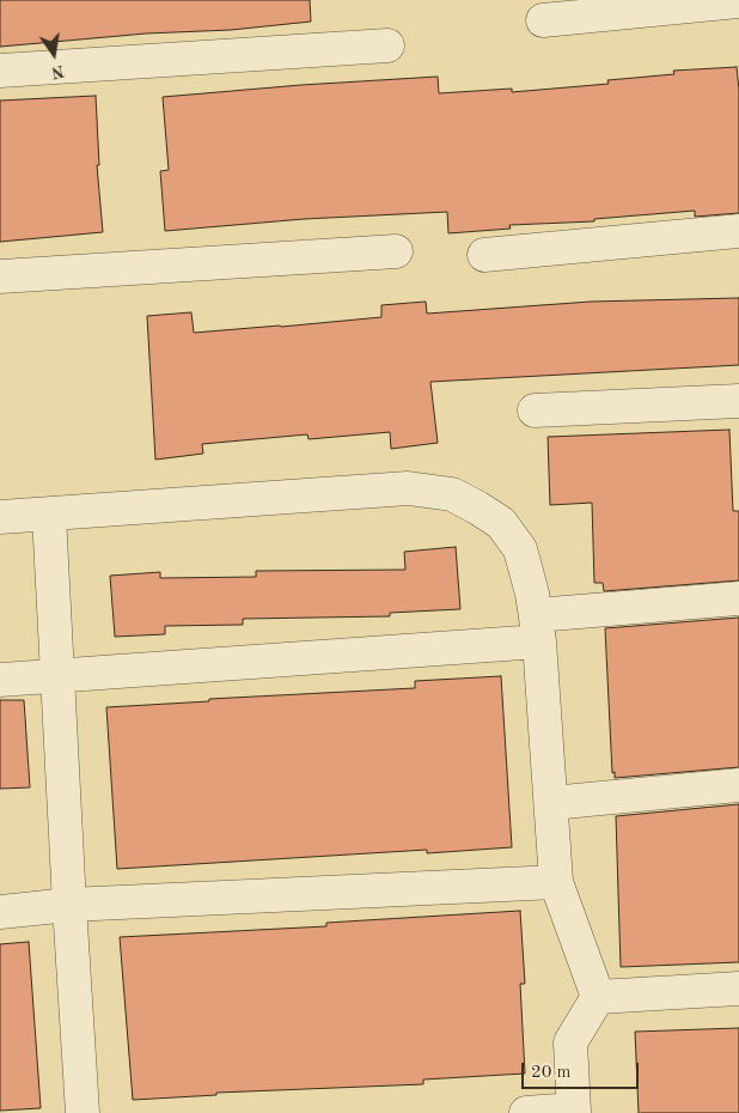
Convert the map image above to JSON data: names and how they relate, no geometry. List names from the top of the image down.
{
  "scale_bar": "20 m",
  "north": "bottom"
}
